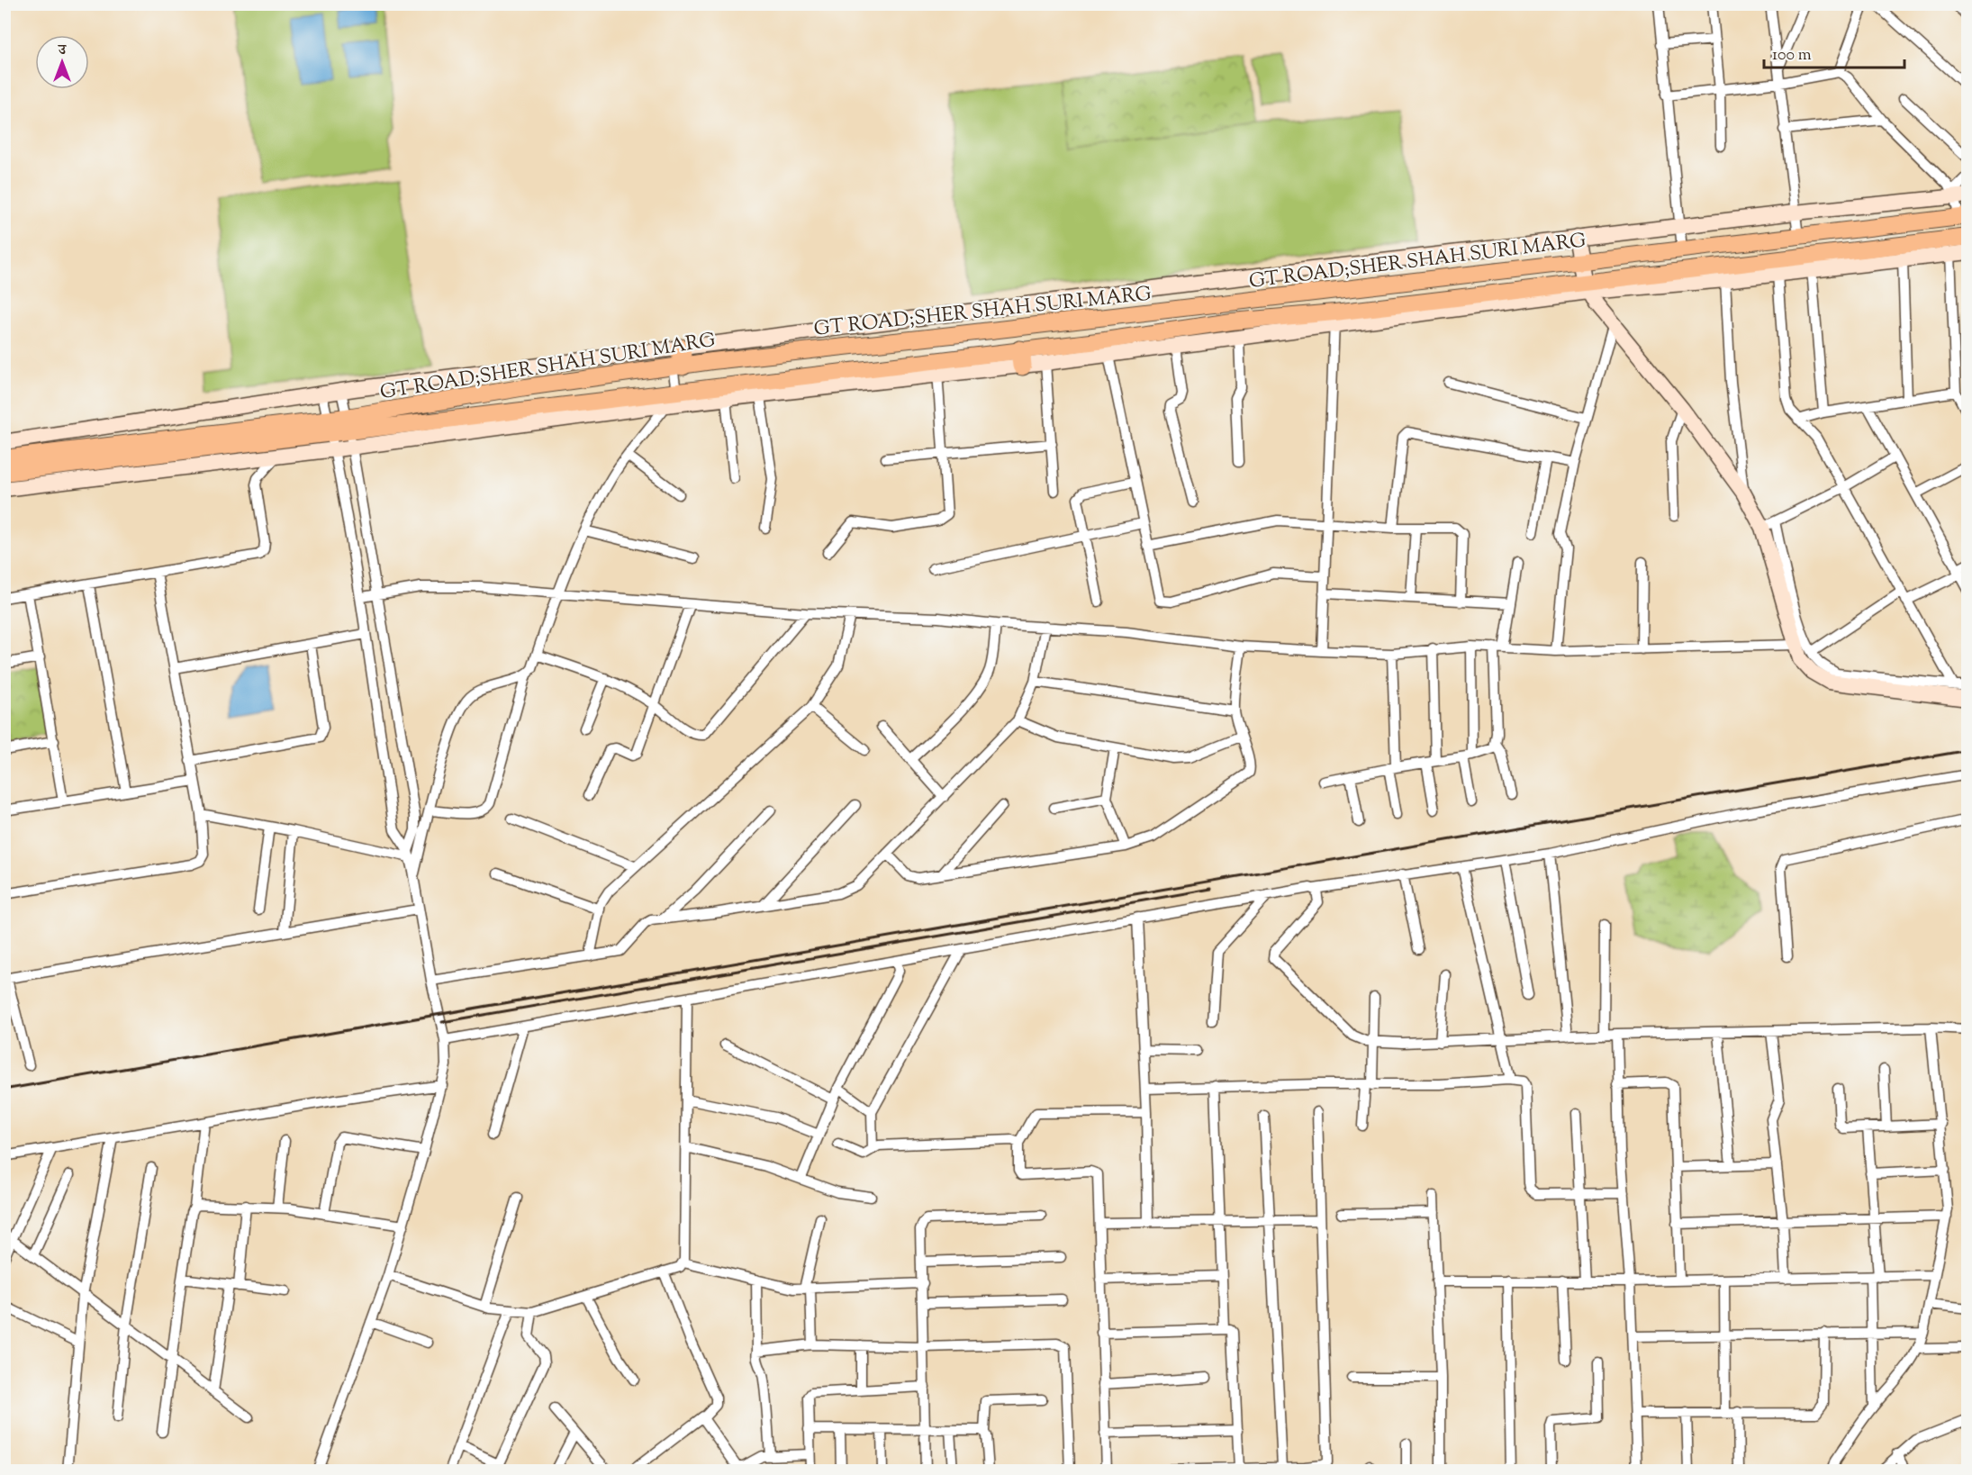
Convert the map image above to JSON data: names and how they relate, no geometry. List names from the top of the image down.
{
  "streets": {
    "main road": ["GT ROAD;SHER SHAH SURI MARG"]
  },
  "scale_bar": "100 m",
  "north": "top"
}
